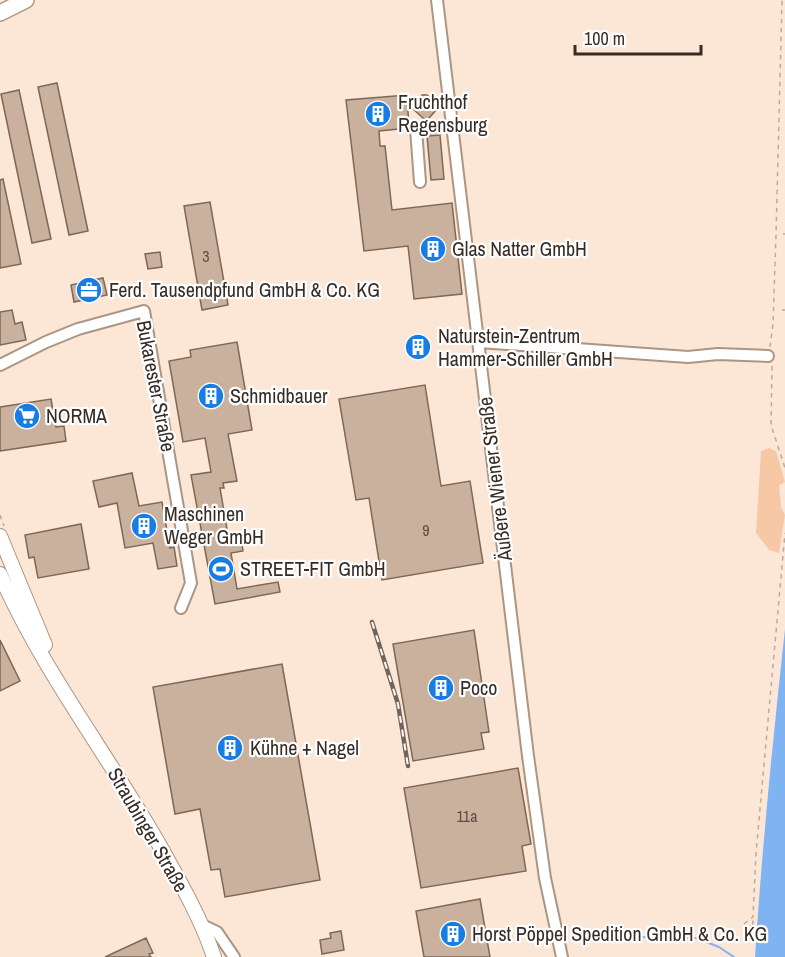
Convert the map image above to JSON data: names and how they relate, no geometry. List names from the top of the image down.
{
  "streets": {
    "main road": ["Straubinger Straße"],
    "street": ["Bukarester Straße", "Äußere Wiener Straße"]
  },
  "places": {
    "building": [
      "Fruchthof Regensburg",
      "Glas Natter GmbH",
      "Naturstein-Zentrum Hammer-Schiller GmbH",
      "Schmidbauer",
      "Maschinen Weger GmbH",
      "Poco",
      "Kühne + Nagel",
      "Horst Pöppel Spedition GmbH & Co. KG"
    ],
    "office": ["Ferd. Tausendpfund GmbH & Co. KG"],
    "supermarket": ["NORMA"],
    "sports": ["STREET-FIT GmbH"]
  },
  "house_numbers": ["3", "9", "11a"],
  "scale_bar": "100 m"
}
